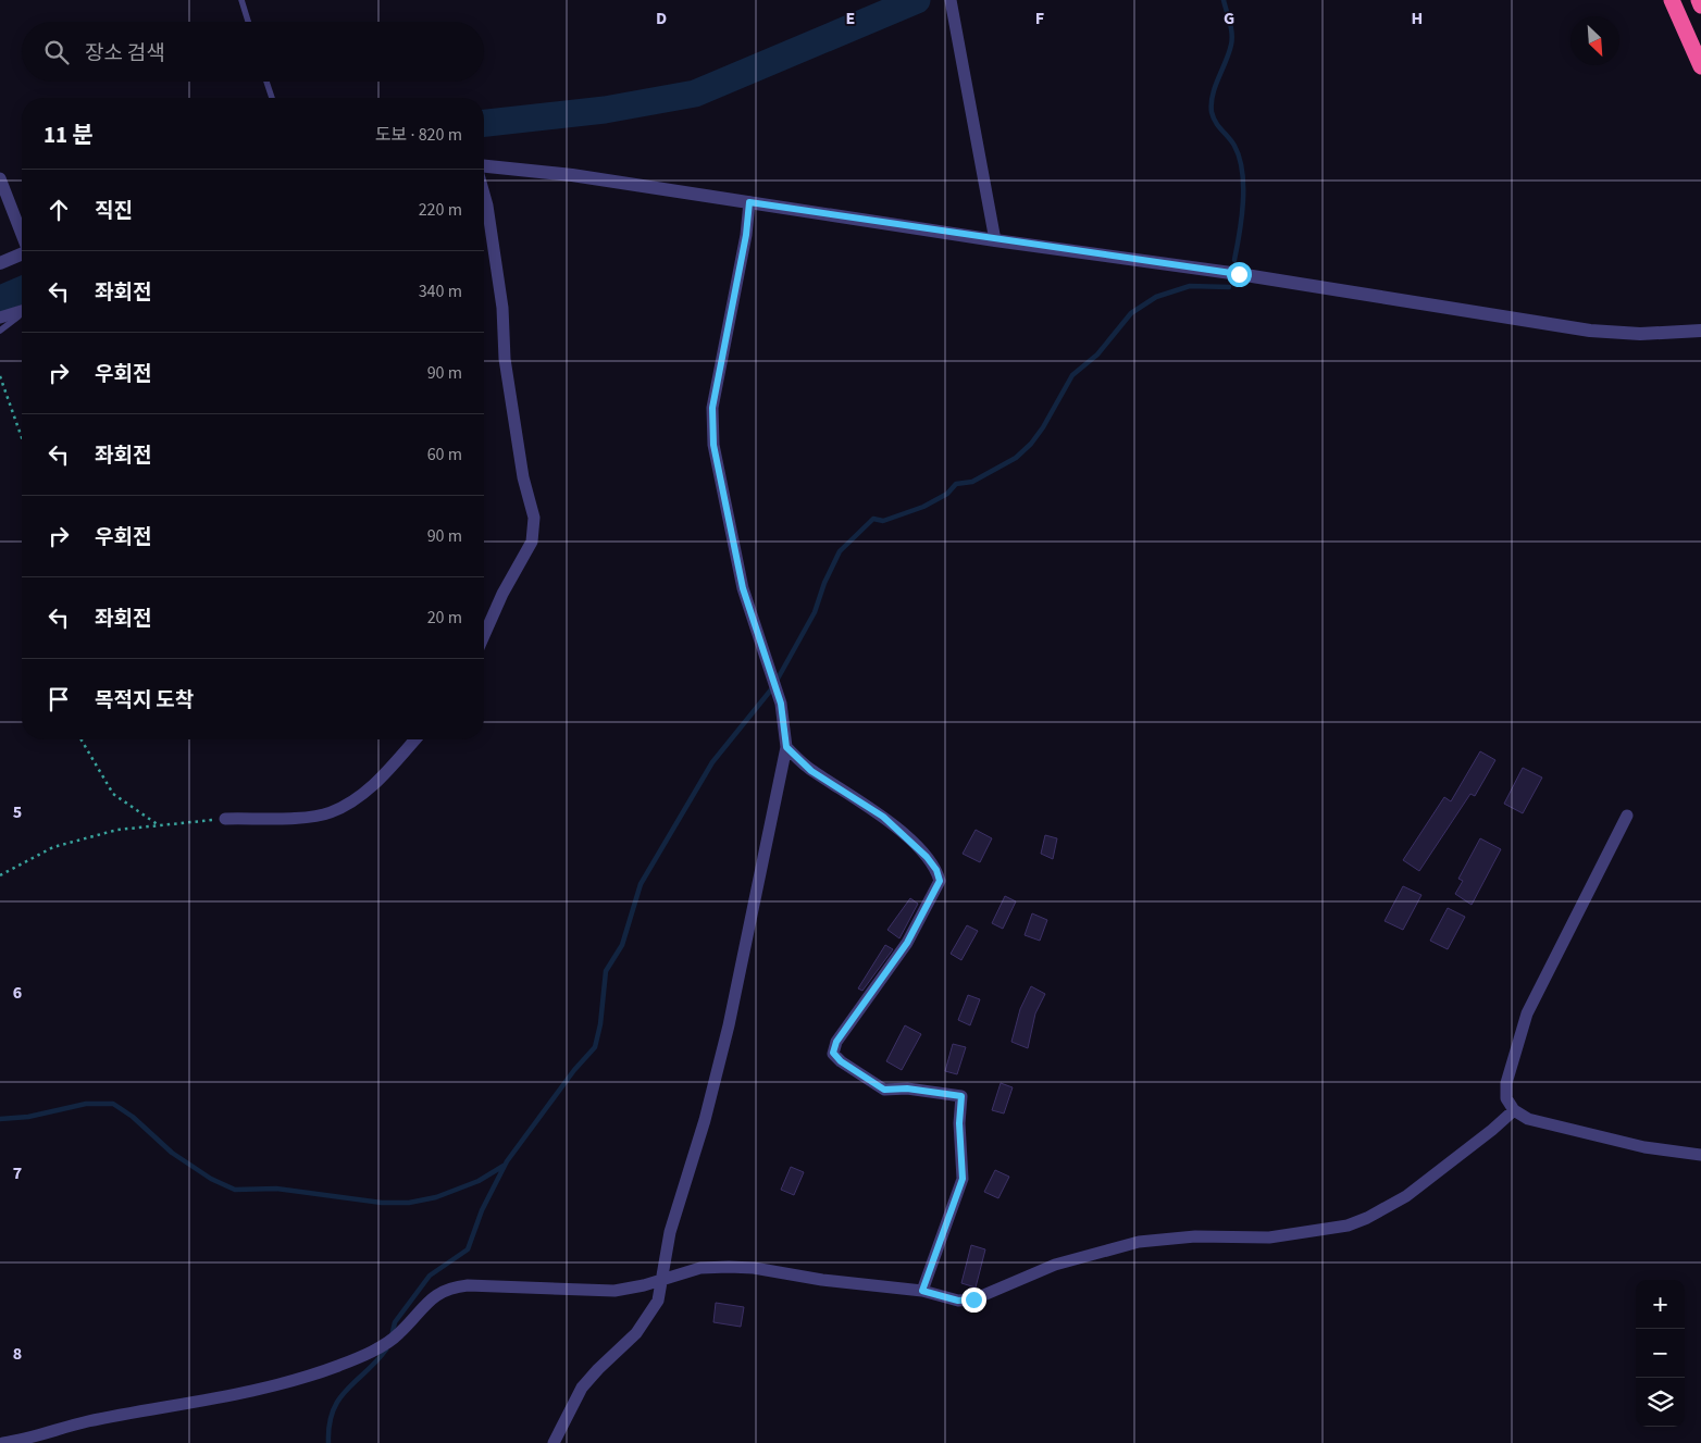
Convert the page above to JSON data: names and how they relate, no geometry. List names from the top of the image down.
{
  "north": "bottom right",
  "page": {
    "search": "장소 검색",
    "heading": ["11 분", "도보 · 820 m"],
    "list": [
      ["직진", "220 m"],
      ["좌회전", "340 m"],
      ["우회전", "90 m"],
      ["좌회전", "60 m"],
      ["우회전", "90 m"],
      ["좌회전", "20 m"],
      "목적지 도착"
    ],
    "map_buttons": ["+", "−"]
  },
  "grid": {
    "columns": [
      "D",
      "E",
      "F",
      "G",
      "H"
    ],
    "rows": [
      "5",
      "6",
      "7",
      "8"
    ]
  }
}
